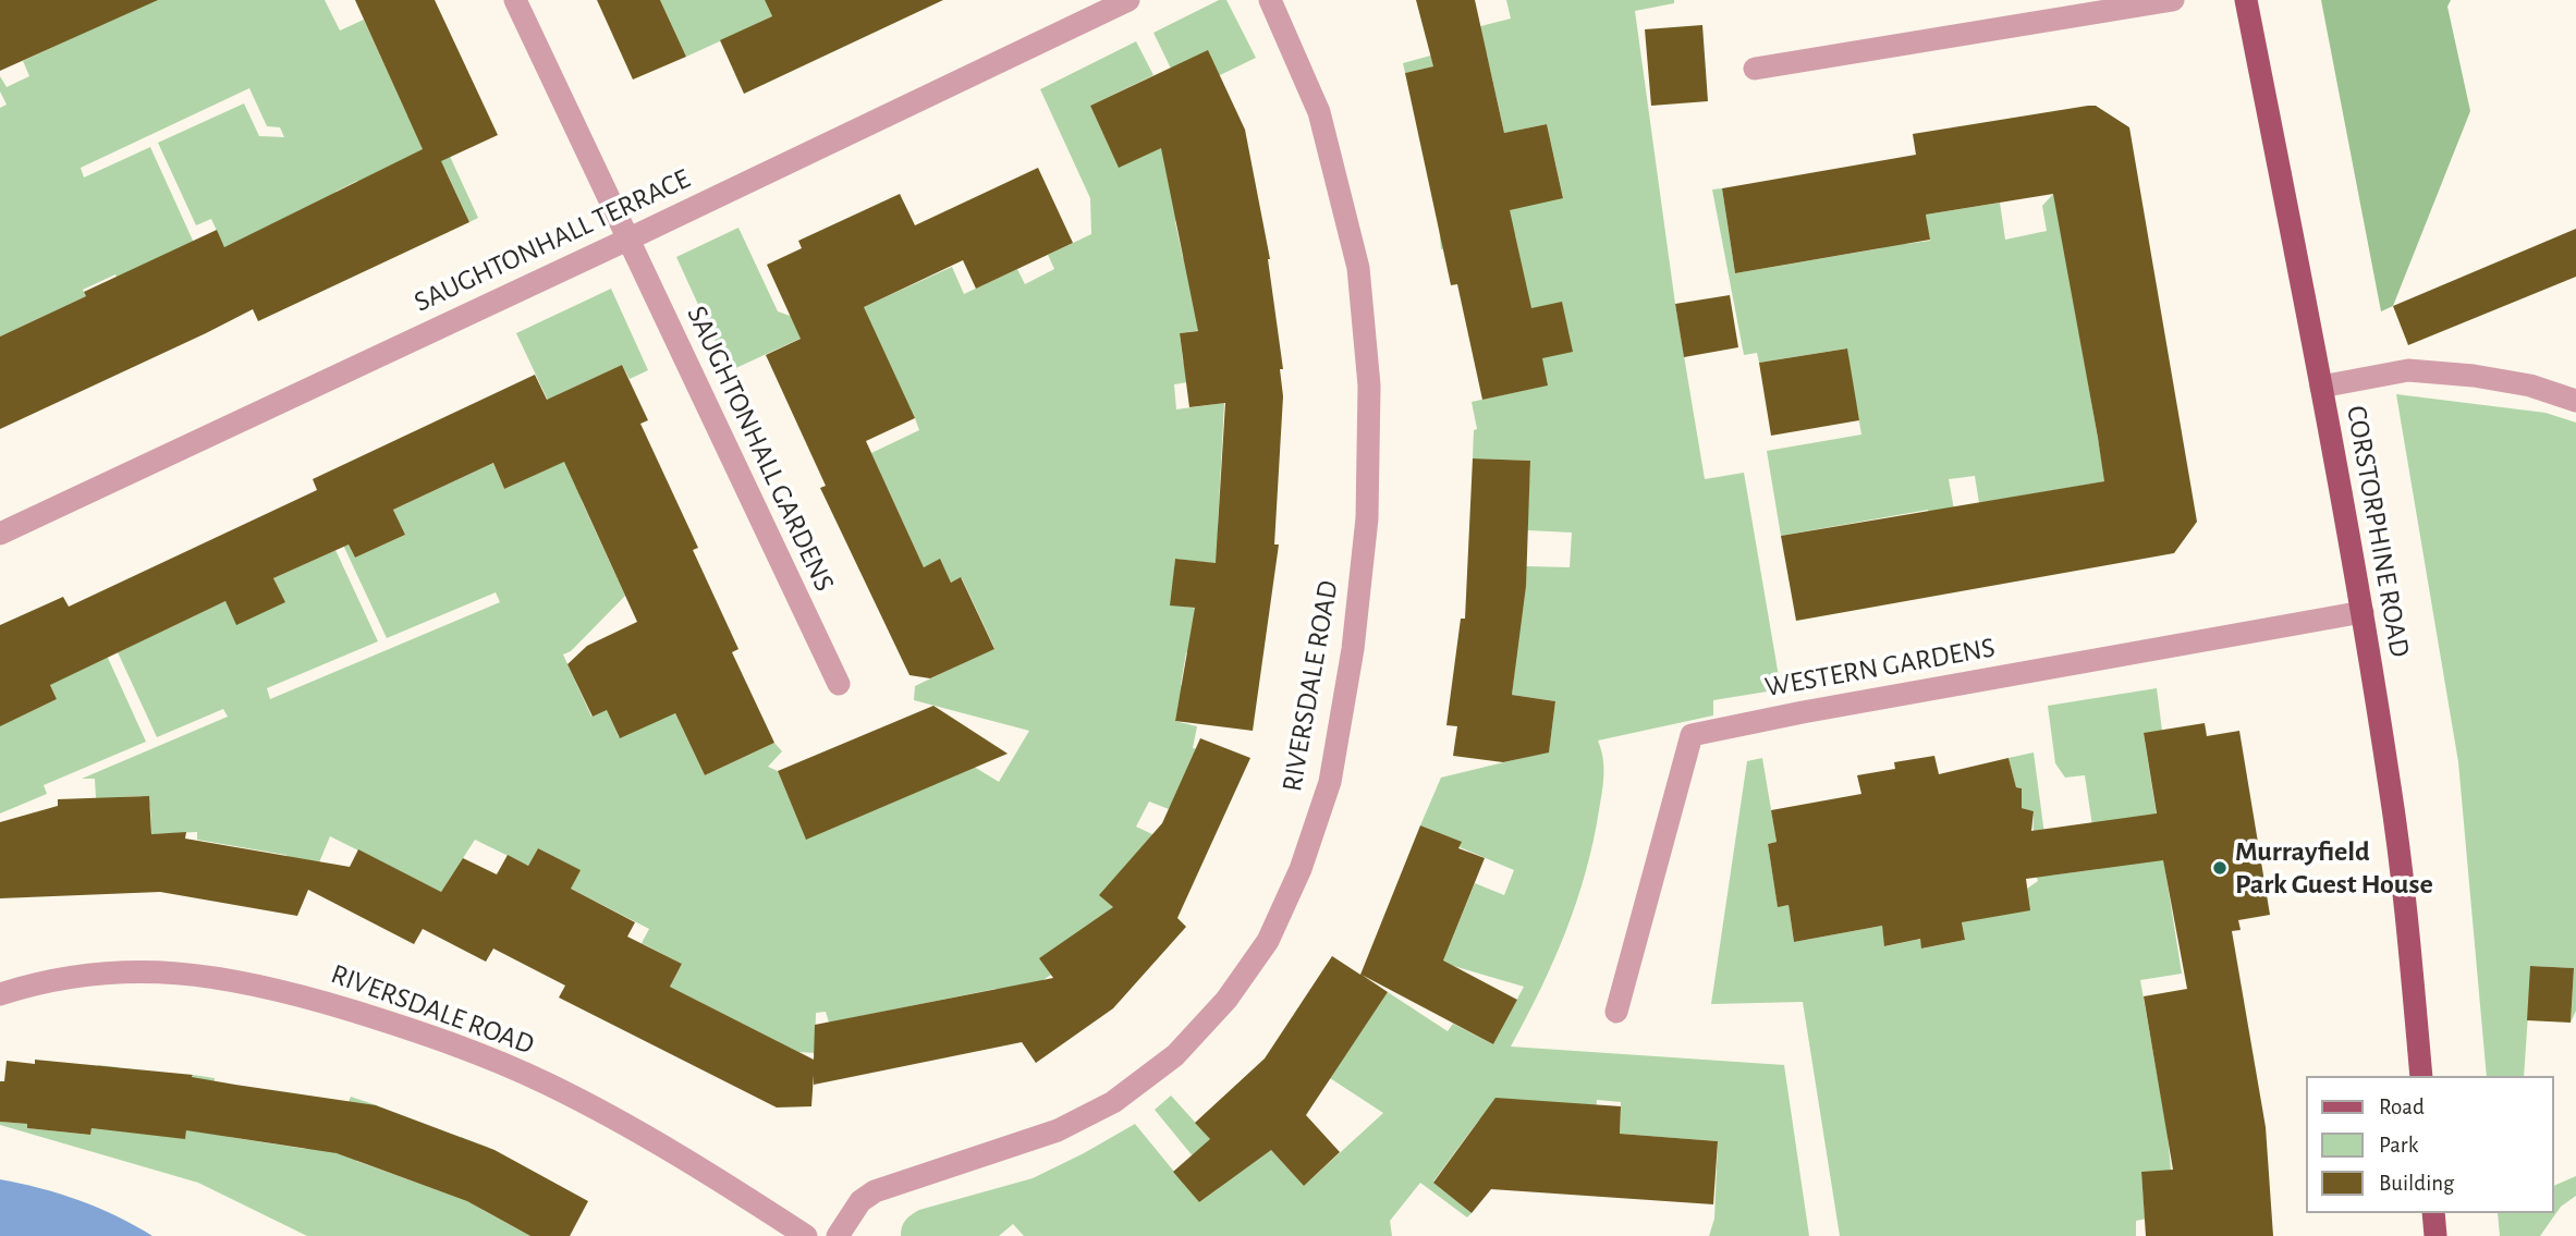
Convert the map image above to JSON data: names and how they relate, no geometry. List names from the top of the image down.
{
  "streets": {
    "main road": ["CORSTORPHINE ROAD"],
    "street": [
      "SAUGHTONHALL TERRACE",
      "SAUGHTONHALL GARDENS",
      "WESTERN GARDENS",
      "RIVERSDALE ROAD"
    ]
  },
  "crossings": [
    ["SAUGHTONHALL TERRACE", "SAUGHTONHALL GARDENS"],
    ["CORSTORPHINE ROAD", "WESTERN GARDENS"]
  ],
  "places": ["Murrayfield Park Guest House"],
  "legend": ["Road", "Park", "Building"]
}
